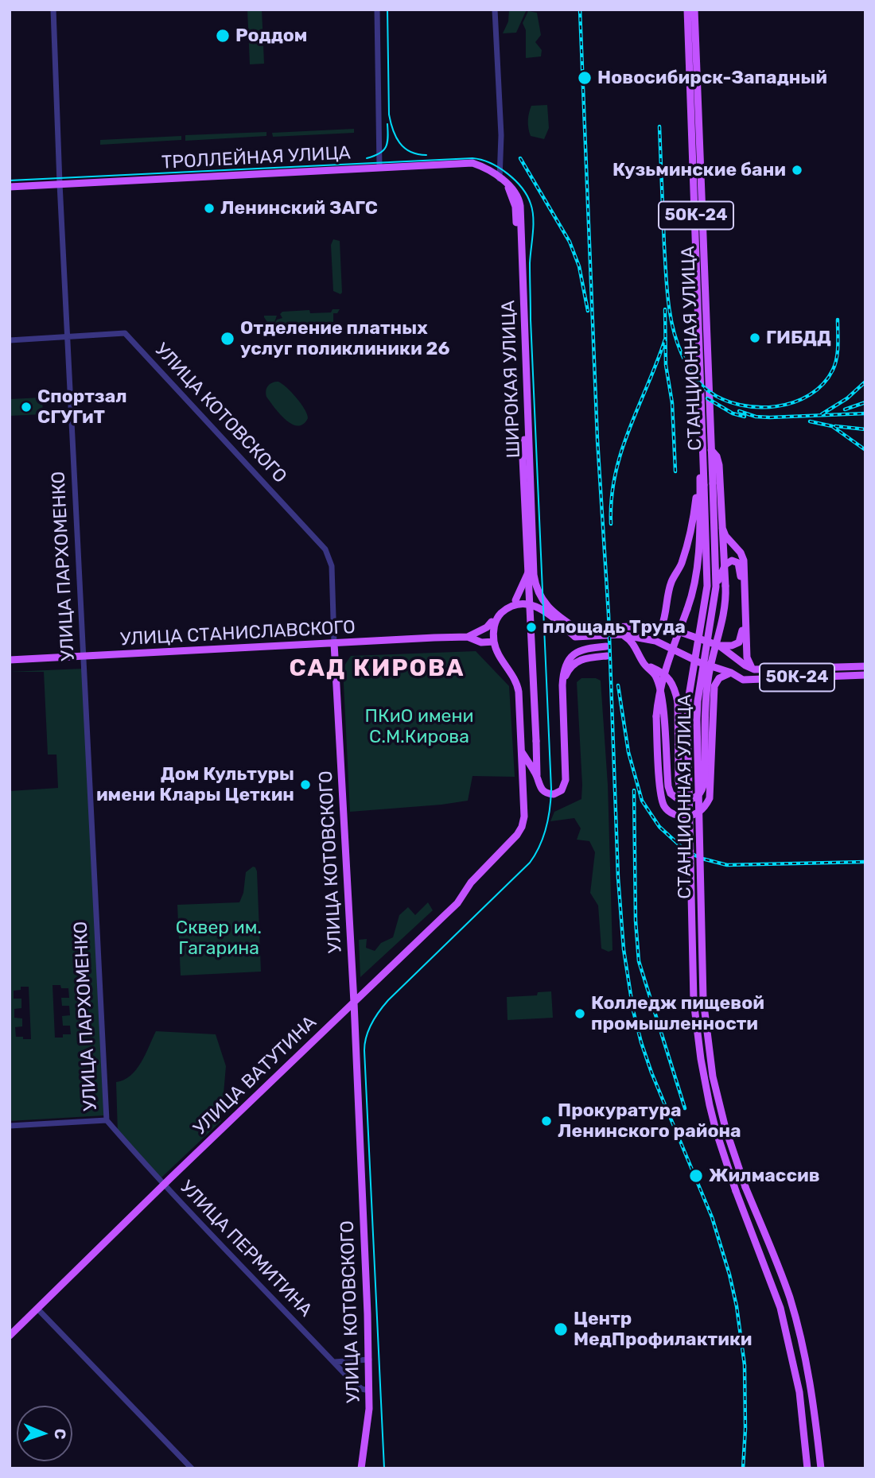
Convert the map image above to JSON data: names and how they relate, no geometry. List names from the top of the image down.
{
  "streets": {
    "main road": [
      "ТРОЛЛЕЙНАЯ УЛИЦА",
      "50К-24",
      "СТАНЦИОННАЯ УЛИЦА",
      "ШИРОКАЯ УЛИЦА",
      "УЛИЦА КОТОВСКОГО",
      "УЛИЦА СТАНИСЛАВСКОГО",
      "УЛИЦА ВАТУТИНА"
    ],
    "street": ["УЛИЦА ПАРХОМЕНКО", "УЛИЦА ПЕРМИТИНА"]
  },
  "crossings": [
    ["ТРОЛЛЕЙНАЯ УЛИЦА", "ШИРОКАЯ УЛИЦА"],
    ["ТРОЛЛЕЙНАЯ УЛИЦА", "УЛИЦА ПАРХОМЕНКО"],
    ["50К-24", "СТАНЦИОННАЯ УЛИЦА"],
    ["УЛИЦА КОТОВСКОГО", "УЛИЦА ПАРХОМЕНКО"],
    ["УЛИЦА КОТОВСКОГО", "УЛИЦА СТАНИСЛАВСКОГО"],
    ["УЛИЦА КОТОВСКОГО", "УЛИЦА ВАТУТИНА"],
    ["УЛИЦА КОТОВСКОГО", "УЛИЦА ПЕРМИТИНА"],
    ["УЛИЦА ПАРХОМЕНКО", "УЛИЦА СТАНИСЛАВСКОГО"],
    ["УЛИЦА ПАРХОМЕНКО", "УЛИЦА ПЕРМИТИНА"],
    ["УЛИЦА ВАТУТИНА", "УЛИЦА ПЕРМИТИНА"]
  ],
  "districts": ["САД КИРОВА"],
  "parks": ["ПКиО имени С.М.Кирова", "Сквер им. Гагарина"],
  "places": [
    "Роддом",
    "Новосибирск-Западный",
    "Кузьминские бани",
    "Ленинский ЗАГС",
    "ГИБДД",
    "Отделение платных услуг поликлиники 26",
    "Спортзал СГУГиТ",
    "площадь Труда",
    "Дом Культуры имени Клары Цеткин",
    "Колледж пищевой промышленности",
    "Прокуратура Ленинского района",
    "Жилмассив",
    "Центр МедПрофилактики"
  ],
  "north": "right"
}
